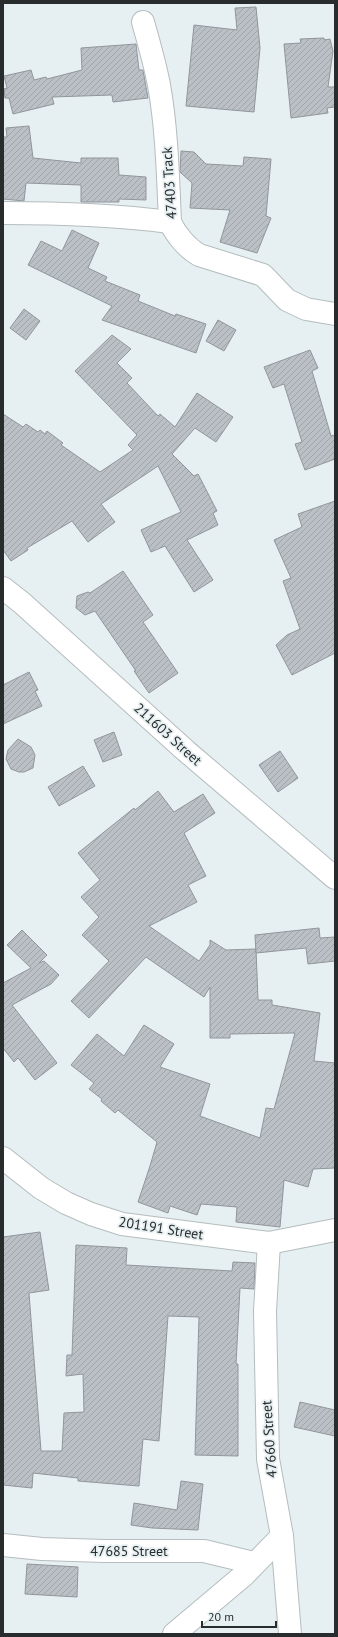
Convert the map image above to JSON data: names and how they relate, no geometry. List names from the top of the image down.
{
  "streets": {
    "street": [
      "47403 Track",
      "211603 Street",
      "201191 Street",
      "47660 Street",
      "47685 Street"
    ]
  },
  "crossings": [
    ["201191 Street", "47660 Street"]
  ],
  "scale_bar": "20 m"
}
